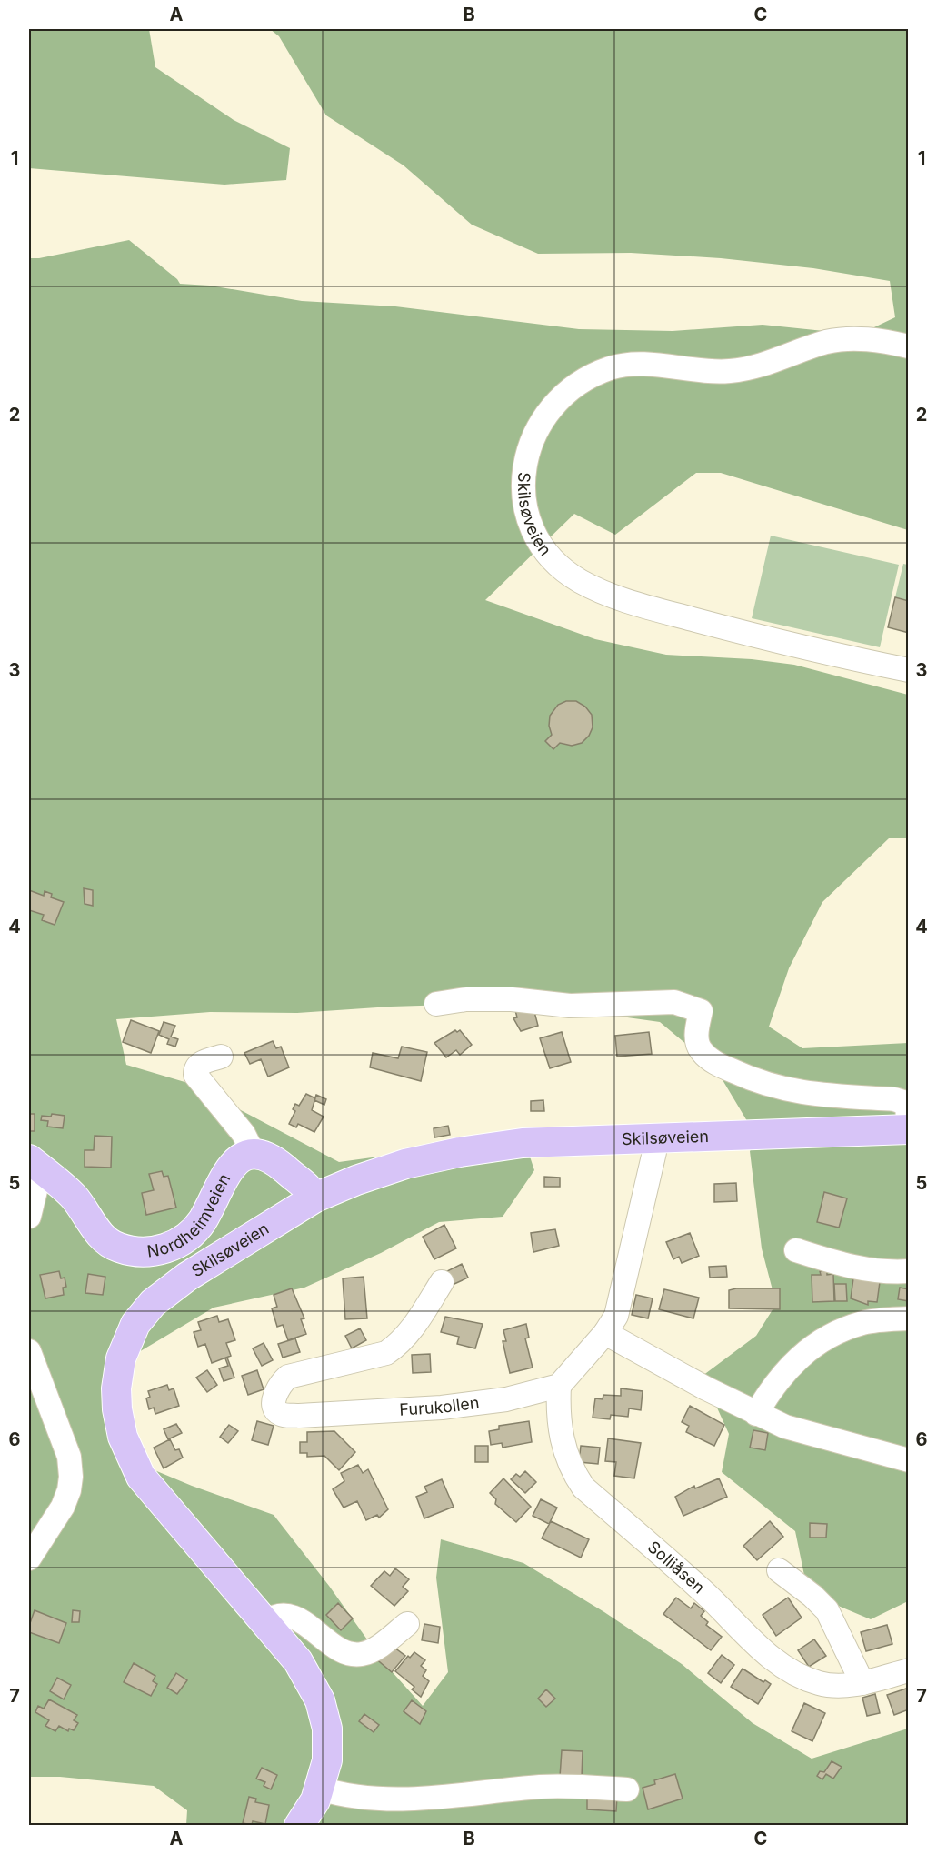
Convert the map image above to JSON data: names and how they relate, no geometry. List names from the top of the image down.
{
  "streets": {
    "main road": ["Skilsøveien", "Nordheimveien"],
    "street": ["Furukollen", "Solliåsen"]
  },
  "crossings": [
    ["Furukollen", "Solliåsen"]
  ],
  "grid": {
    "columns": ["A", "B", "C"],
    "rows": [
      "1",
      "2",
      "3",
      "4",
      "5",
      "6",
      "7"
    ]
  }
}
